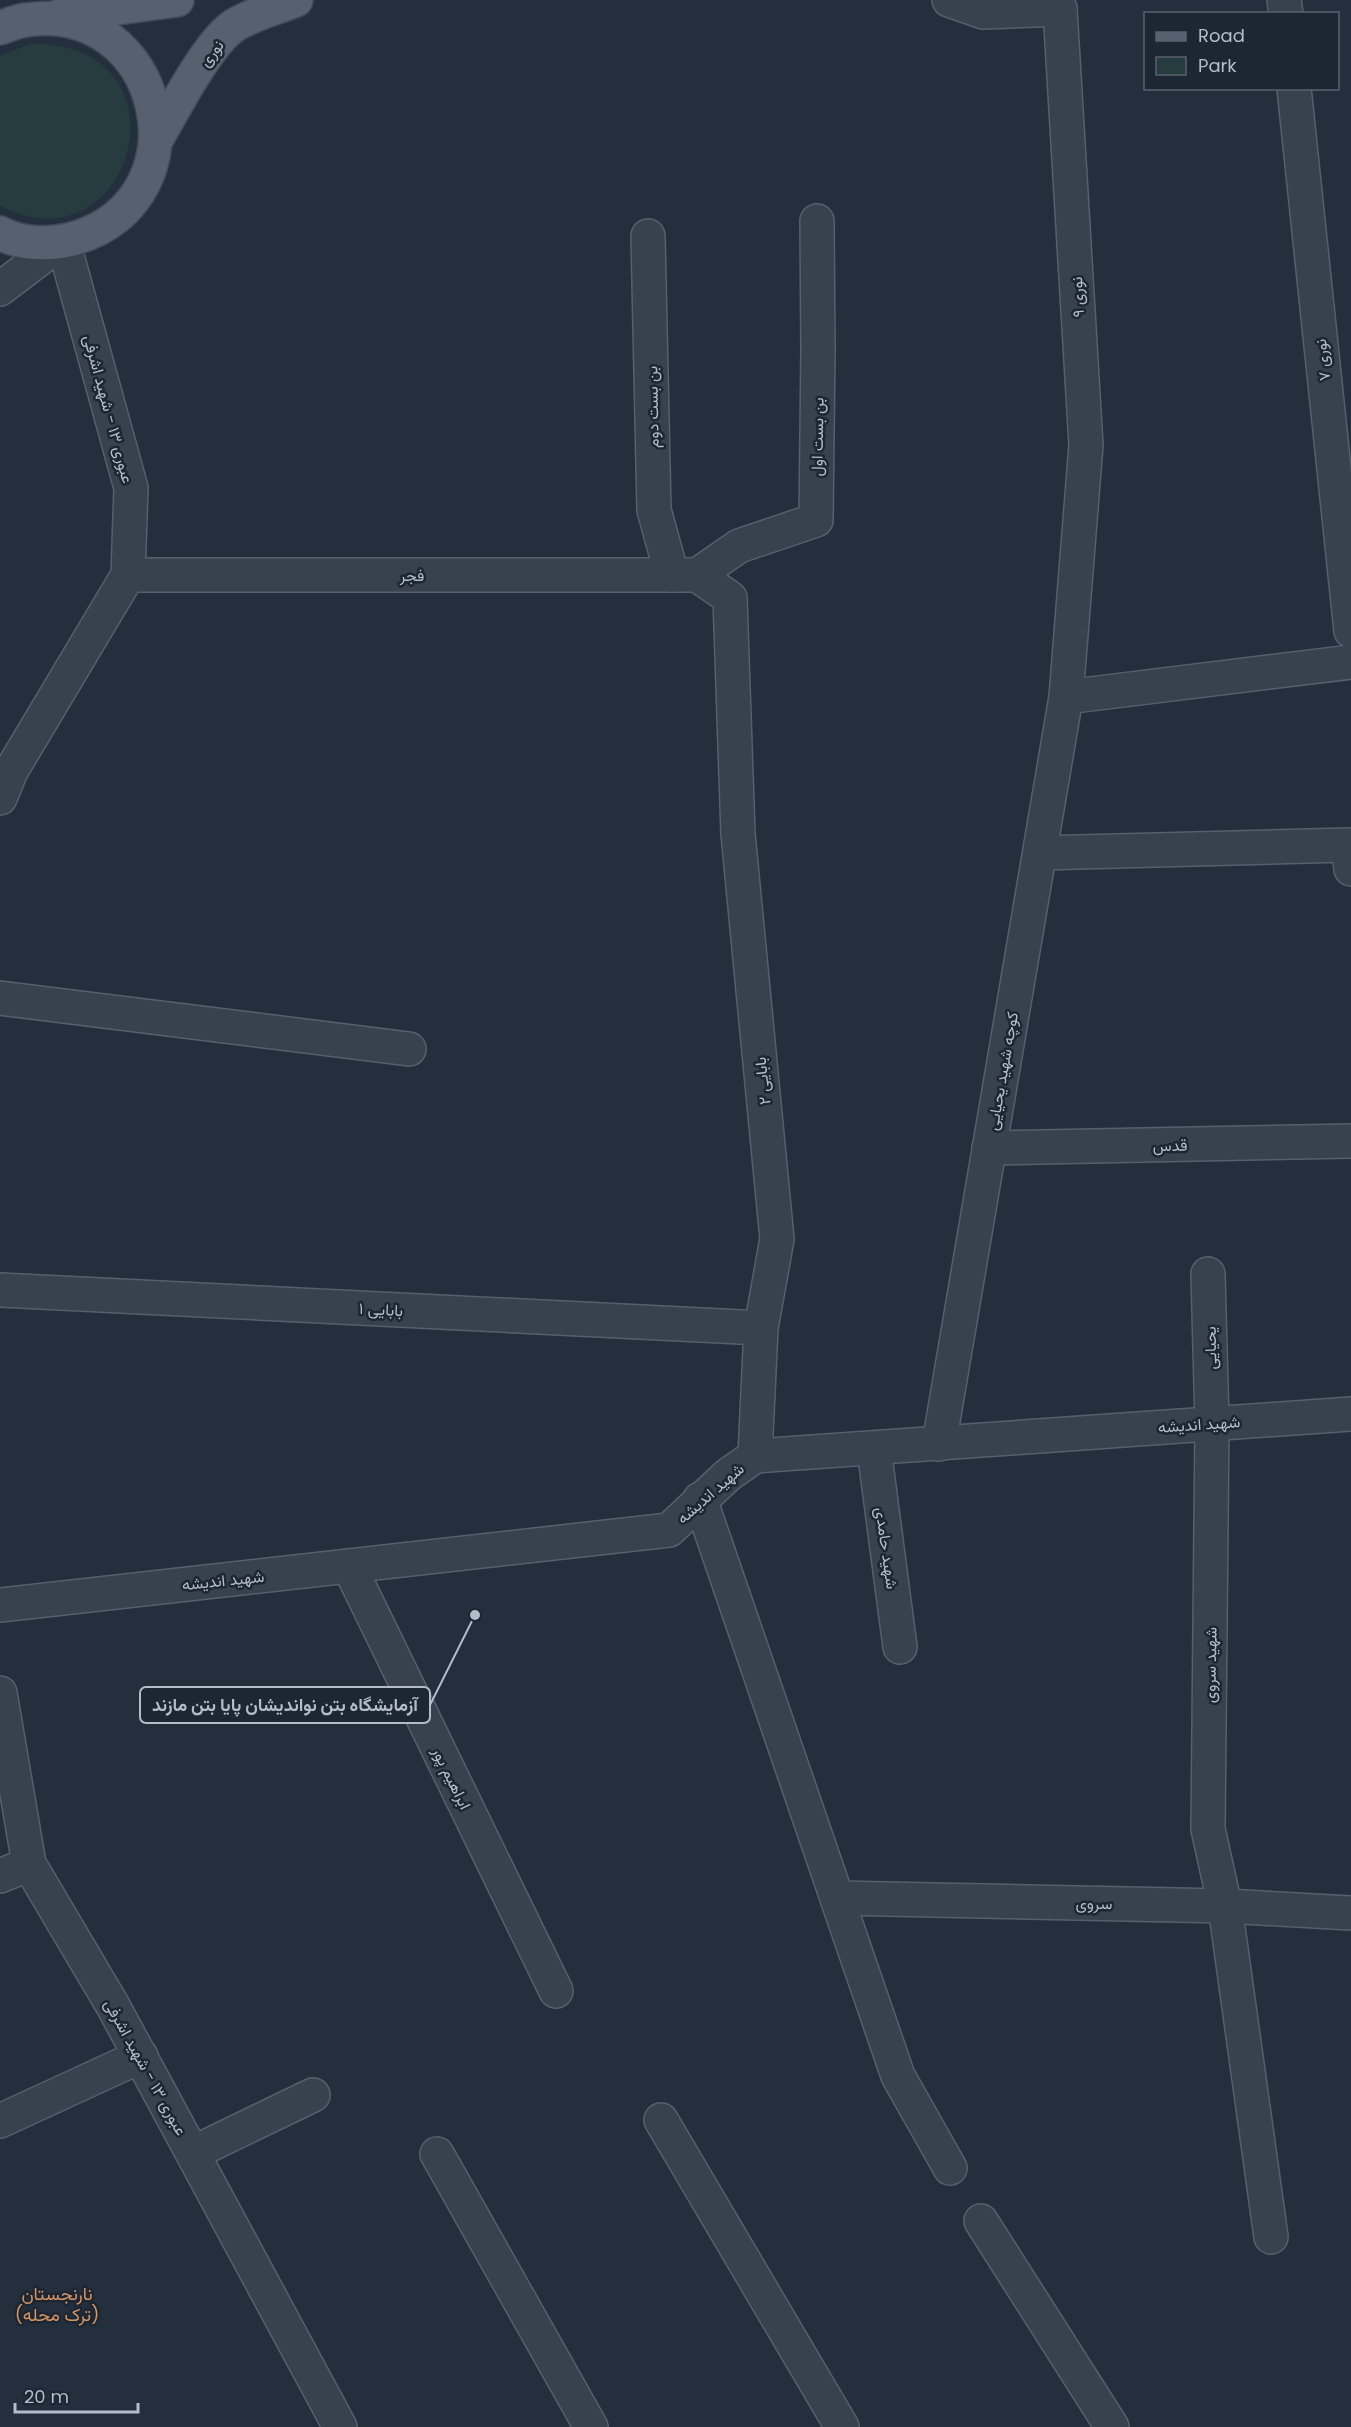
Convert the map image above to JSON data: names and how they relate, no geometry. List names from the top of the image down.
{
  "streets": {
    "main road": ["نوری"],
    "street": [
      "نوری ۹",
      "نوری ۷",
      "بن بست دوم",
      "عبوری ۱۳ - شهید اشرفی",
      "بن بست اول",
      "فجر",
      "کوچه شهید یحیایی",
      "بابایی ۲",
      "قدس",
      "بابایی ۱",
      "یحیایی",
      "شهید اندیشه",
      "شهید حامدی",
      "شهید سروی",
      "ابراهیم پور",
      "سروی"
    ]
  },
  "crossings": [
    ["نوری ۹", "کوچه شهید یحیایی"],
    ["بن بست دوم", "بن بست اول"],
    ["بن بست دوم", "فجر"],
    ["بن بست دوم", "بابایی ۲"],
    ["عبوری ۱۳ - شهید اشرفی", "فجر"],
    ["بن بست اول", "فجر"],
    ["بن بست اول", "بابایی ۲"],
    ["فجر", "بابایی ۲"],
    ["کوچه شهید یحیایی", "قدس"],
    ["کوچه شهید یحیایی", "شهید اندیشه"],
    ["بابایی ۲", "بابایی ۱"],
    ["بابایی ۲", "شهید اندیشه"],
    ["یحیایی", "شهید اندیشه"],
    ["یحیایی", "شهید سروی"],
    ["شهید اندیشه", "شهید حامدی"],
    ["شهید اندیشه", "شهید سروی"],
    ["شهید اندیشه", "ابراهیم پور"],
    ["شهید سروی", "سروی"]
  ],
  "districts": ["نارنجستان (ترک محله)"],
  "places": ["آزمایشگاه بتن نواندیشان پایا بتن مازند"],
  "legend": ["Road", "Park"],
  "scale_bar": "20 m"
}
